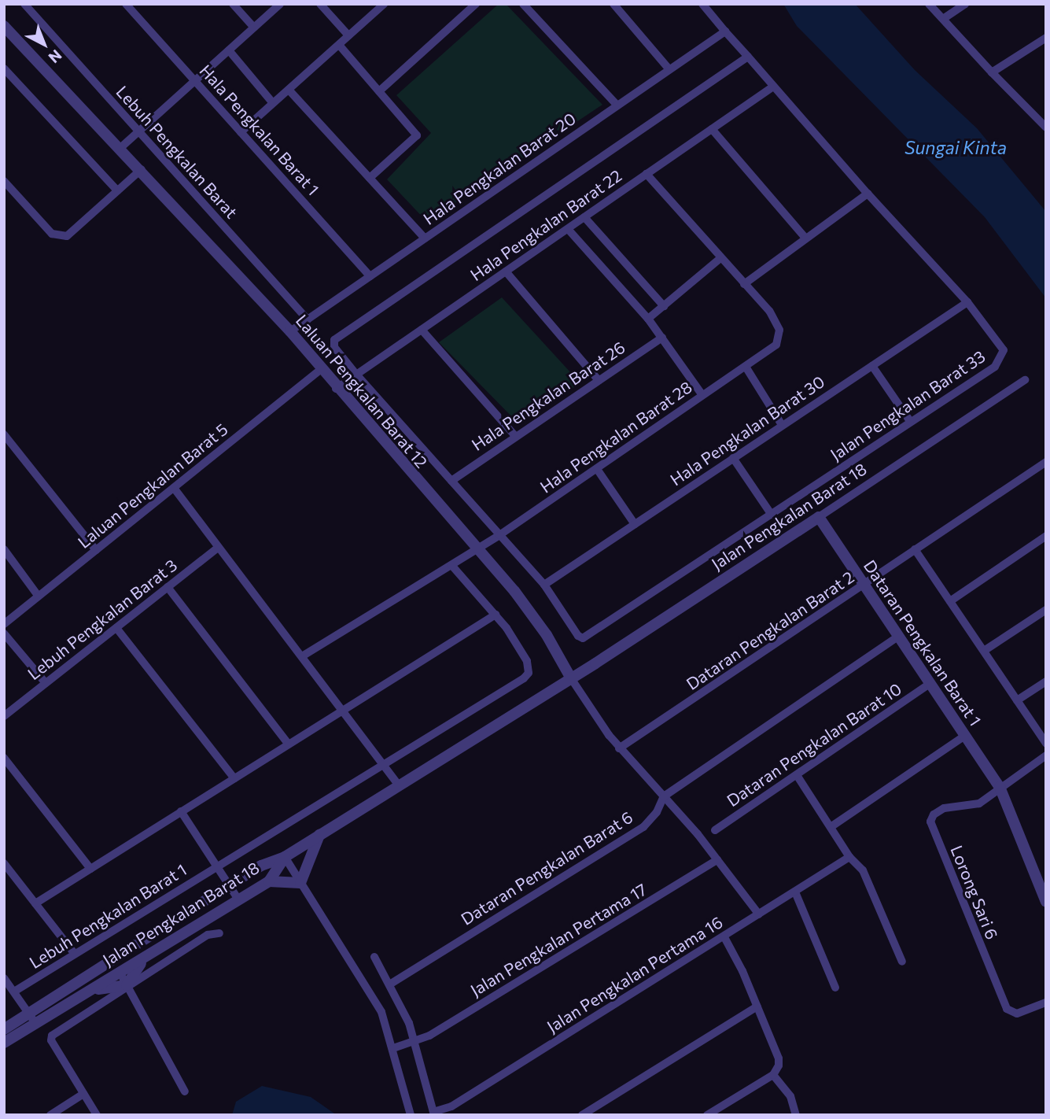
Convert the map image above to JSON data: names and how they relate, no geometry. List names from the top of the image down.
{
  "streets": {
    "street": [
      "Hala Pengkalan Barat 1",
      "Lebuh Pengkalan Barat",
      "Hala Pengkalan Barat 20",
      "Hala Pengkalan Barat 22",
      "Laluan Pengkalan Barat 12",
      "Hala Pengkalan Barat 26",
      "Jalan Pengkalan Barat 33",
      "Hala Pengkalan Barat 30",
      "Hala Pengkalan Barat 28",
      "Laluan Pengkalan Barat 5",
      "Jalan Pengkalan Barat 18",
      "Lebuh Pengkalan Barat 3",
      "Dataran Pengkalan Barat 2",
      "Dataran Pengkalan Barat 1",
      "Dataran Pengkalan Barat 10",
      "Dataran Pengkalan Barat 6",
      "Lorong Sari 6",
      "Lebuh Pengkalan Barat 1",
      "Jalan Pengkalan Pertama 17",
      "Jalan Pengkalan Pertama 16"
    ]
  },
  "crossings": [
    ["Hala Pengkalan Barat 1", "Hala Pengkalan Barat 20"],
    ["Lebuh Pengkalan Barat", "Hala Pengkalan Barat 20"],
    ["Hala Pengkalan Barat 20", "Laluan Pengkalan Barat 12"],
    ["Hala Pengkalan Barat 20", "Jalan Pengkalan Barat 33"],
    ["Hala Pengkalan Barat 22", "Laluan Pengkalan Barat 12"],
    ["Hala Pengkalan Barat 22", "Jalan Pengkalan Barat 33"],
    ["Laluan Pengkalan Barat 12", "Hala Pengkalan Barat 28"],
    ["Laluan Pengkalan Barat 12", "Laluan Pengkalan Barat 5"],
    ["Laluan Pengkalan Barat 12", "Jalan Pengkalan Barat 18"],
    ["Laluan Pengkalan Barat 12", "Dataran Pengkalan Barat 2"],
    ["Laluan Pengkalan Barat 12", "Dataran Pengkalan Barat 6"],
    ["Laluan Pengkalan Barat 12", "Jalan Pengkalan Pertama 17"],
    ["Laluan Pengkalan Barat 12", "Jalan Pengkalan Pertama 16"],
    ["Jalan Pengkalan Barat 33", "Hala Pengkalan Barat 30"],
    ["Jalan Pengkalan Barat 18", "Dataran Pengkalan Barat 1"],
    ["Dataran Pengkalan Barat 2", "Dataran Pengkalan Barat 1"],
    ["Dataran Pengkalan Barat 1", "Dataran Pengkalan Barat 10"],
    ["Dataran Pengkalan Barat 1", "Dataran Pengkalan Barat 6"],
    ["Dataran Pengkalan Barat 1", "Lorong Sari 6"]
  ],
  "water": ["Sungai Kinta"],
  "north": "bottom right"
}
